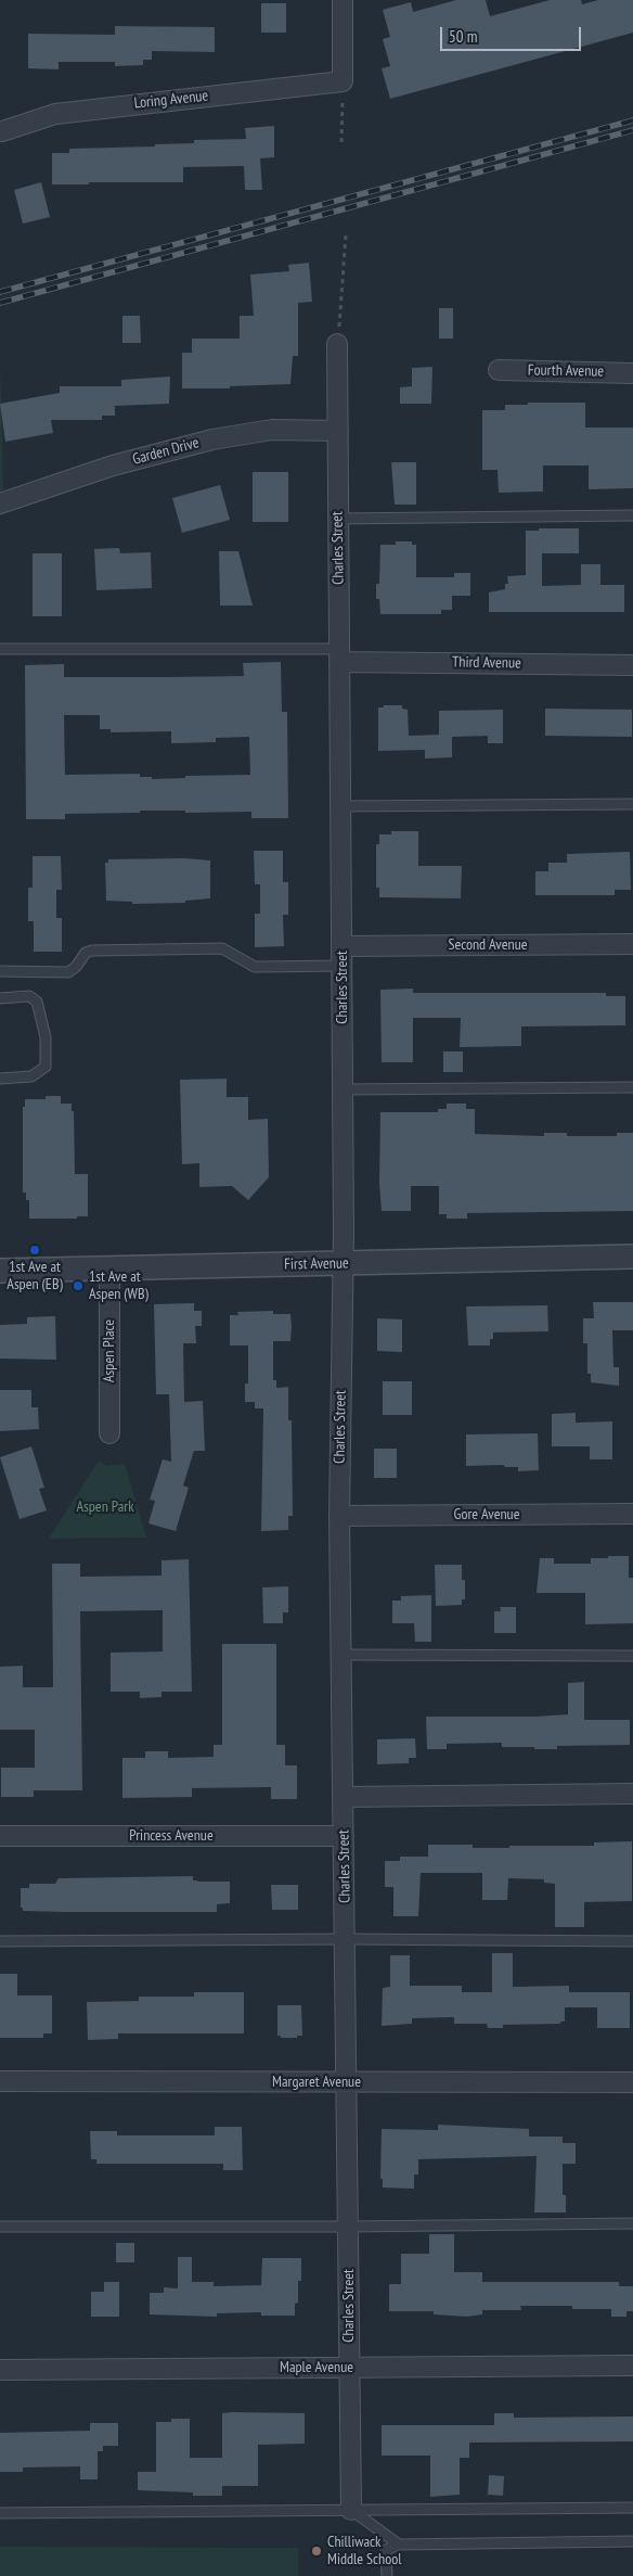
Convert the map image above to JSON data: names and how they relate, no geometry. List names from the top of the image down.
{
  "streets": {
    "street": [
      "Loring Avenue",
      "Fourth Avenue",
      "Garden Drive",
      "Charles Street",
      "Third Avenue",
      "Second Avenue",
      "First Avenue",
      "Aspen Place",
      "Gore Avenue",
      "Princess Avenue",
      "Margaret Avenue",
      "Maple Avenue"
    ]
  },
  "crossings": [
    ["Garden Drive", "Charles Street"],
    ["Charles Street", "Third Avenue"],
    ["Charles Street", "Second Avenue"],
    ["Charles Street", "First Avenue"],
    ["Charles Street", "Gore Avenue"],
    ["Charles Street", "Princess Avenue"],
    ["Charles Street", "Margaret Avenue"],
    ["Charles Street", "Maple Avenue"],
    ["First Avenue", "Aspen Place"]
  ],
  "parks": ["Aspen Park"],
  "places": ["1st Ave at Aspen (EB)", "1st Ave at Aspen (WB)", "Chilliwack Middle School"],
  "scale_bar": "50 m"
}
